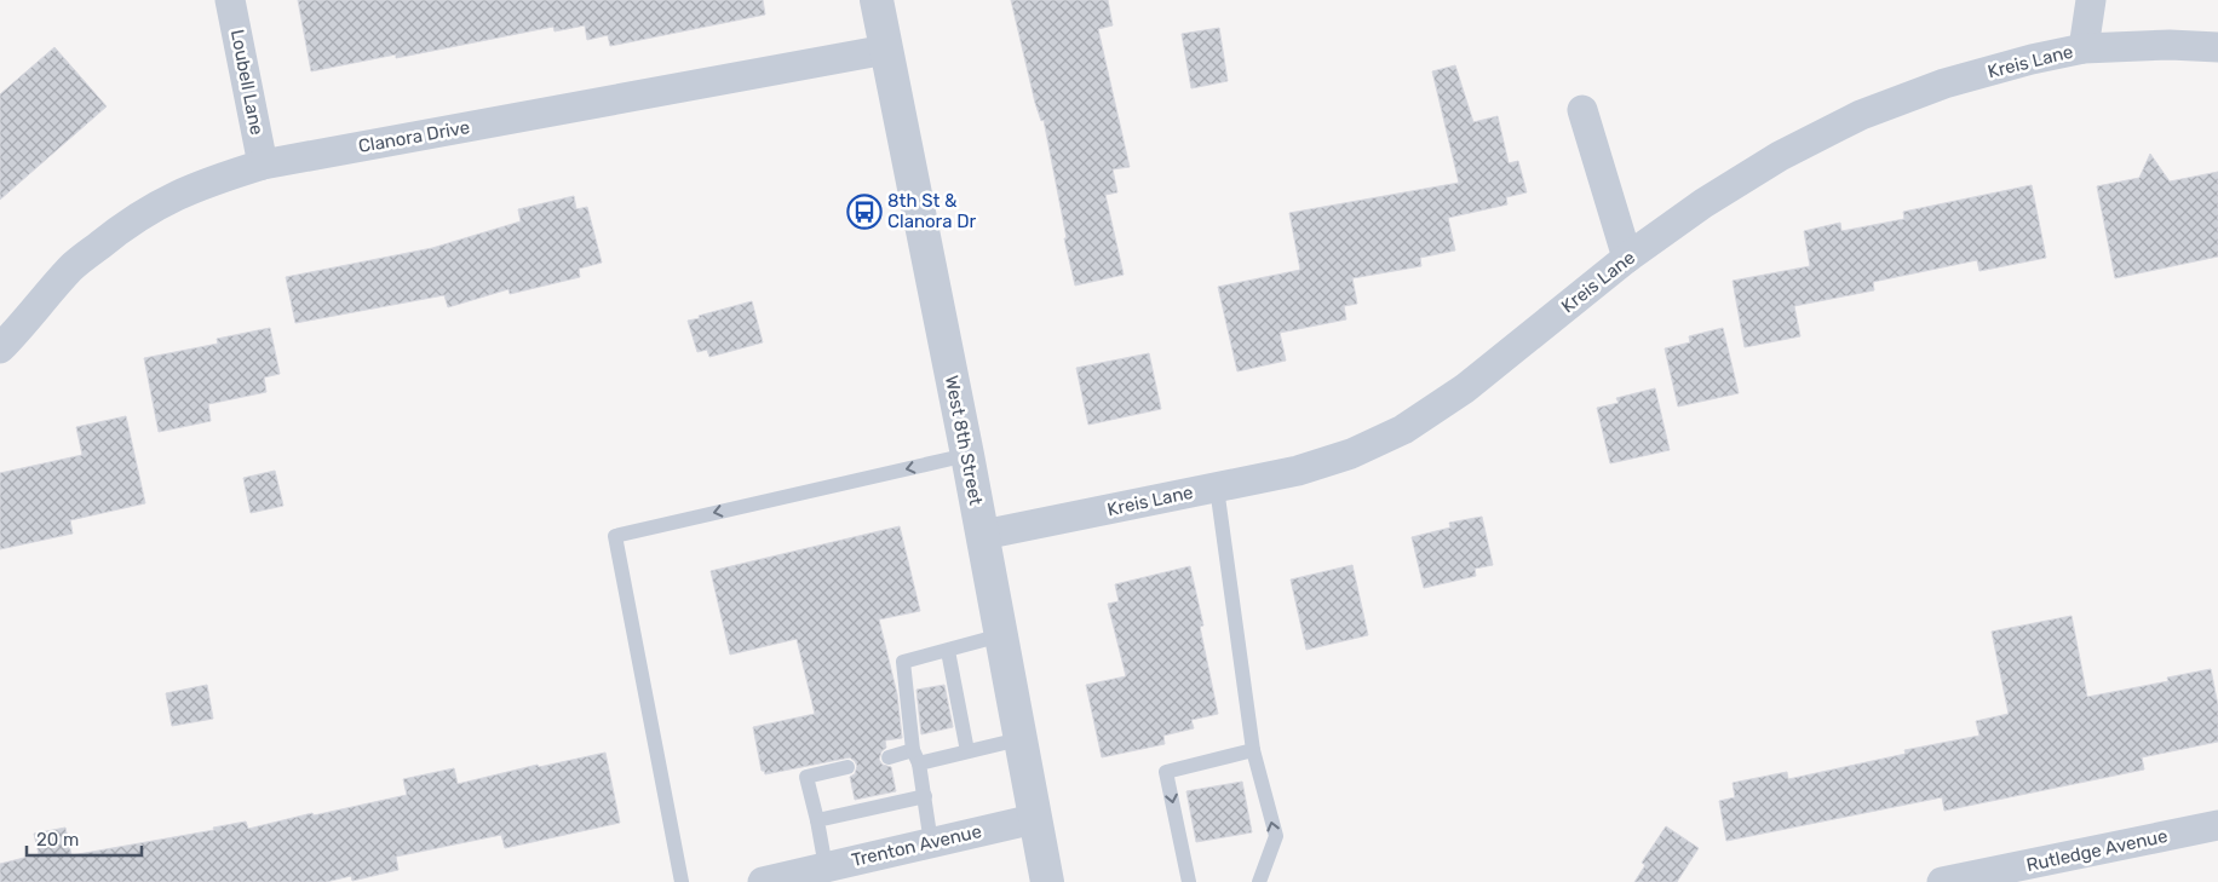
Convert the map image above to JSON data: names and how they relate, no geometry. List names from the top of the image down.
{
  "streets": {
    "street": [
      "Kreis Lane",
      "Loubell Lane",
      "Clanora Drive",
      "West 8th Street",
      "Trenton Avenue",
      "Rutledge Avenue"
    ]
  },
  "crossings": [
    ["Kreis Lane", "West 8th Street"],
    ["Loubell Lane", "Clanora Drive"],
    ["Clanora Drive", "West 8th Street"],
    ["West 8th Street", "Trenton Avenue"]
  ],
  "places": {
    "bus stop": ["8th St & Clanora Dr"]
  },
  "scale_bar": "20 m"
}
